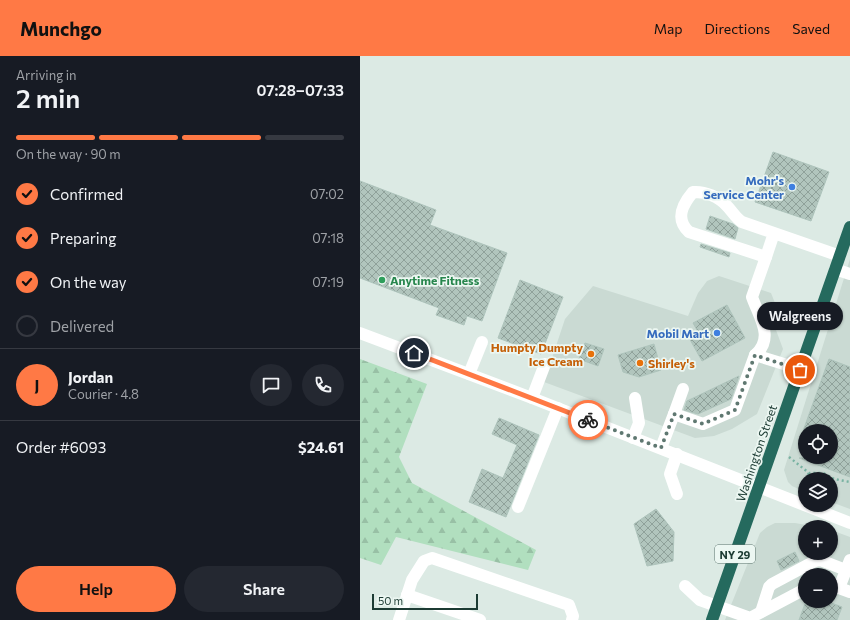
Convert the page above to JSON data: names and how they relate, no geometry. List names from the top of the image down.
{
  "streets": {
    "highway": ["Washington Street", "NY 29"]
  },
  "places": [
    "Mohr's Service Center",
    "Anytime Fitness",
    "Mobil Mart",
    "Humpty Dumpty Ice Cream",
    "Shirley's",
    "Walgreens"
  ],
  "scale_bar": "50 m",
  "page": {
    "header": "Munchgo",
    "nav": ["Map", "Directions", "Saved"],
    "heading": ["2 min", "Arriving in", "07:28–07:33"],
    "panel": [
      "Jordan",
      "Courier · 4.8",
      "Order #6093",
      "$24.61"
    ],
    "bar": "On the way · 90 m",
    "list": [
      ["Confirmed", "07:02"],
      ["Preparing", "07:18"],
      ["On the way", "07:19"],
      "Delivered"
    ],
    "bubble": "Walgreens",
    "round": "J",
    "map_buttons": ["+", "−"],
    "buttons": ["Help", "Share"],
    "scale": "50 m"
  }
}
